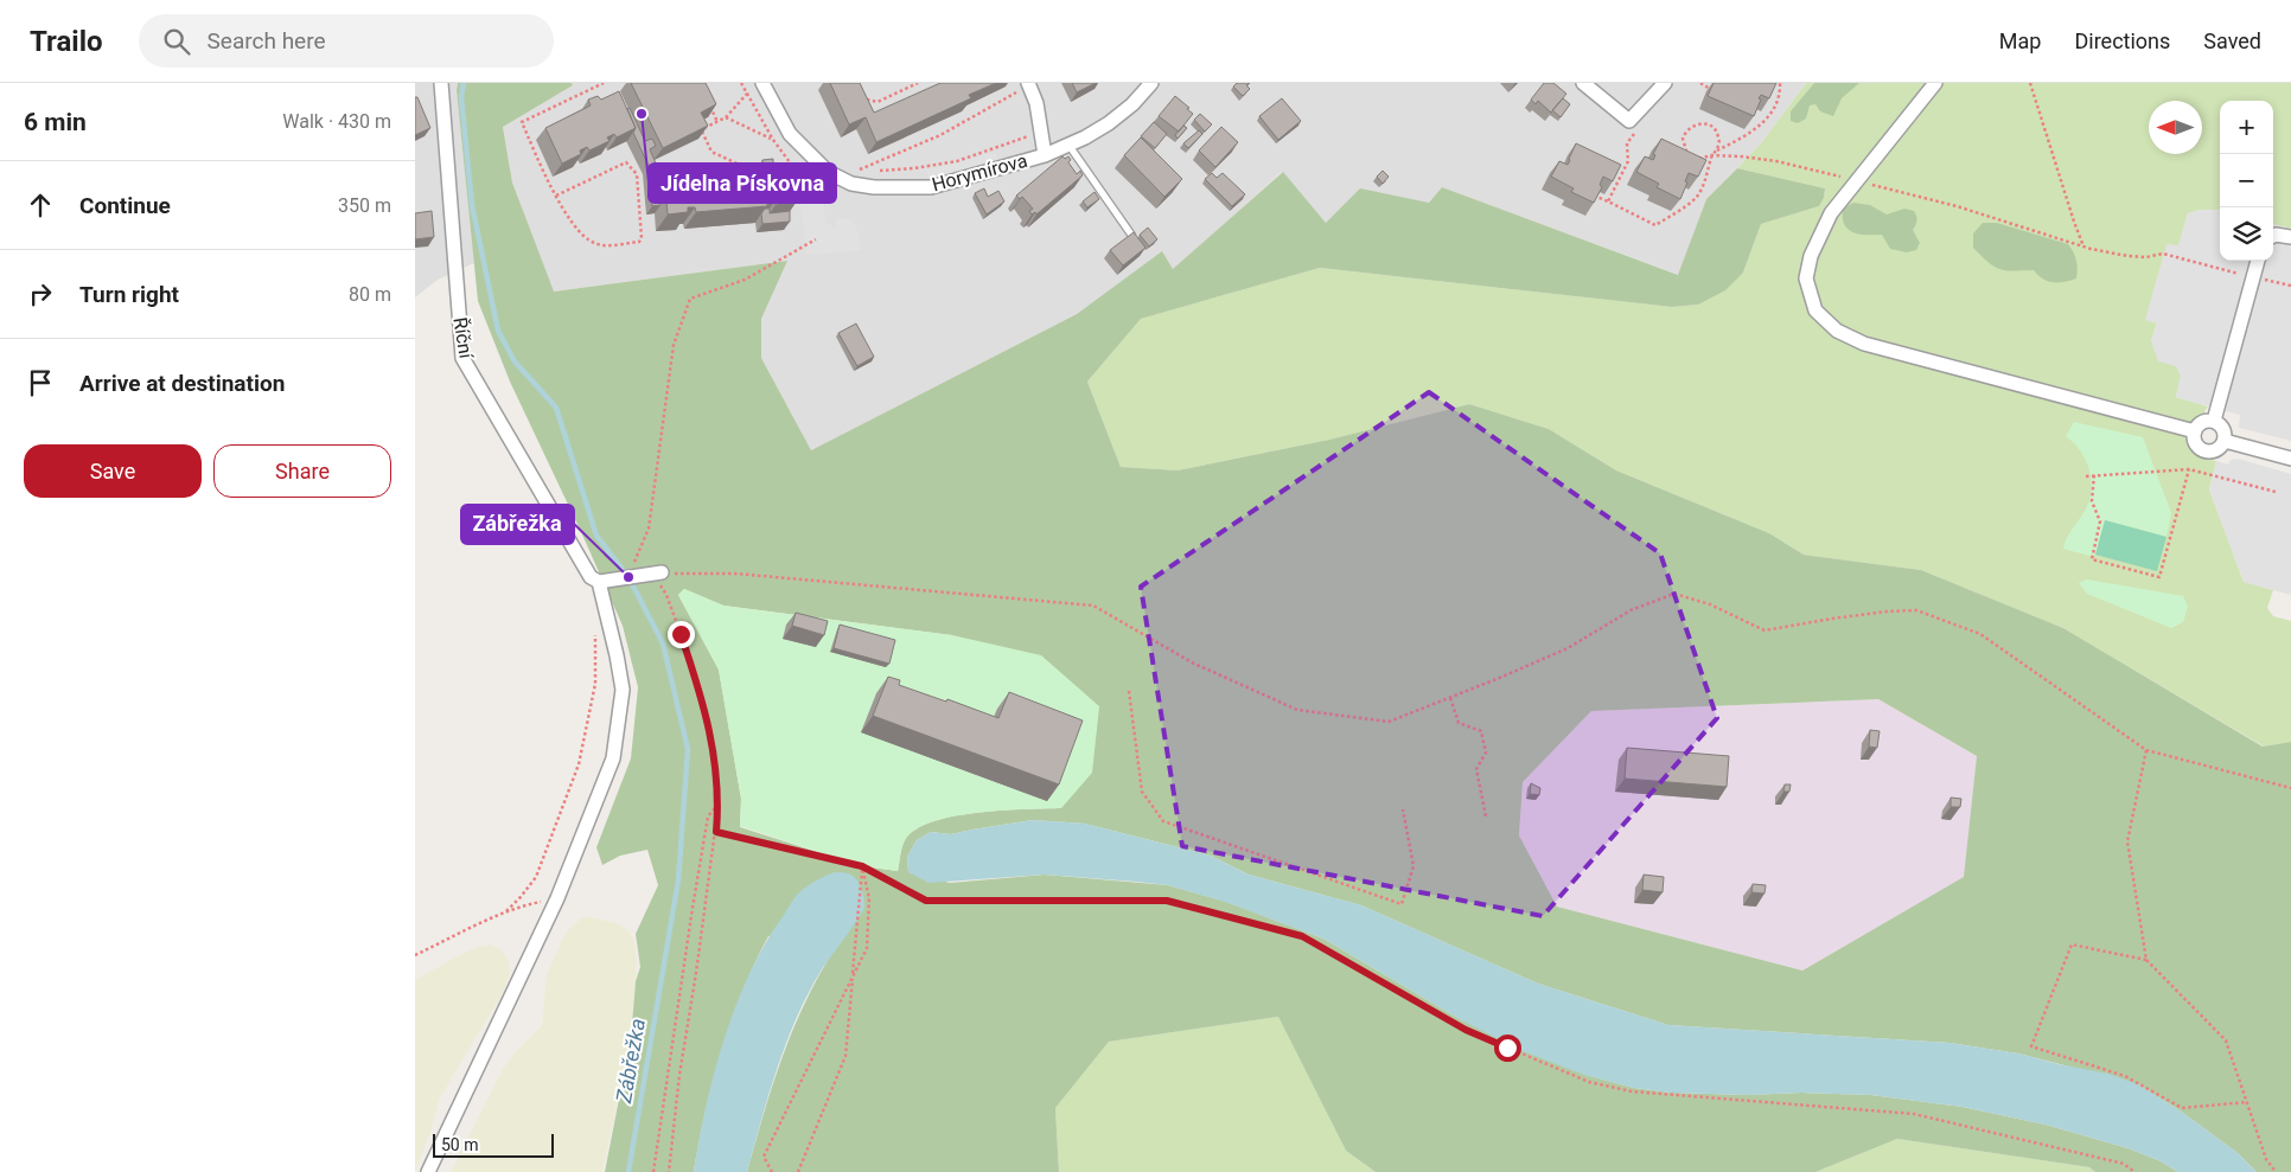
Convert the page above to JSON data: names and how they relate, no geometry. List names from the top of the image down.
{
  "streets": {
    "street": ["Horymírova", "Říční"]
  },
  "water": ["Zábřežka"],
  "places": ["Jídelna Pískovna", "Zábřežka"],
  "scale_bar": "50 m",
  "north": "left",
  "page": {
    "header": "Trailo",
    "search": "Search here",
    "nav": ["Map", "Directions", "Saved"],
    "heading": ["6 min", "Walk · 430 m"],
    "map_buttons": ["+", "−"],
    "list": [
      ["Continue", "350 m"],
      ["Turn right", "80 m"],
      "Arrive at destination"
    ],
    "buttons": ["Save", "Share"],
    "scale": "50 m"
  }
}
